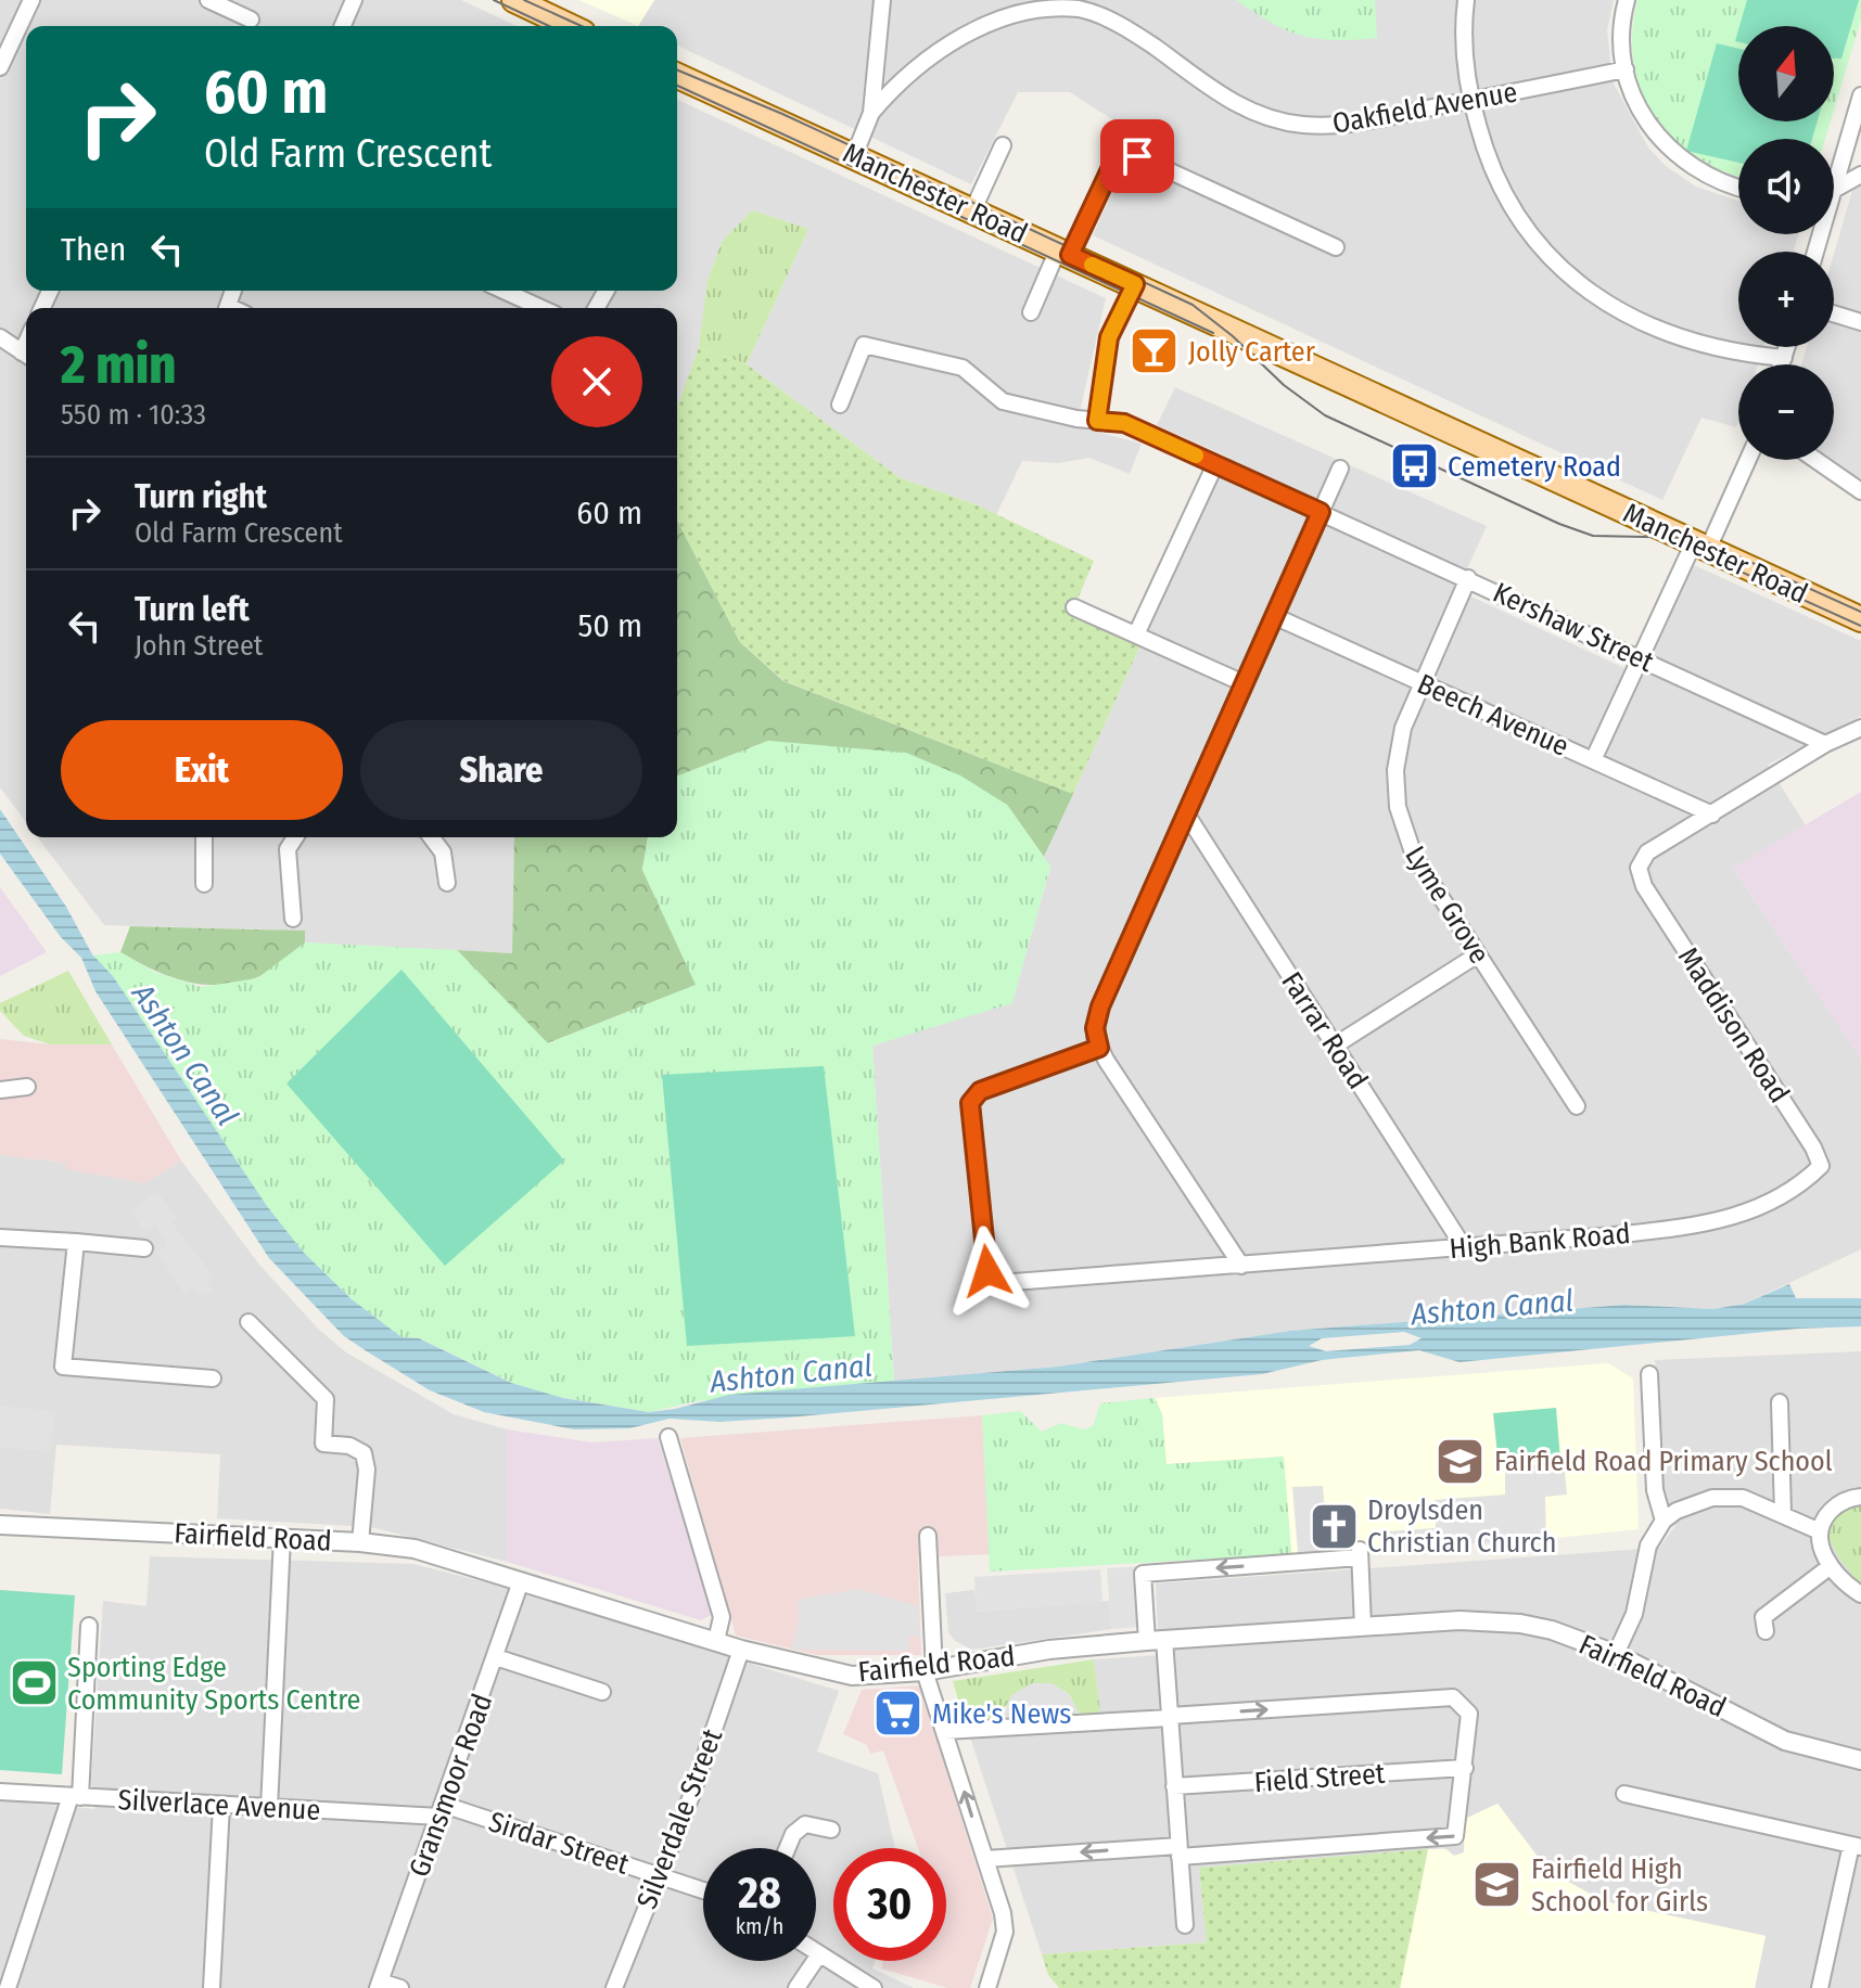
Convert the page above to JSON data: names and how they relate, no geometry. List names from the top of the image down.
{
  "streets": {
    "main road": ["Manchester Road"],
    "street": [
      "Oakfield Avenue",
      "Kershaw Street",
      "Beech Avenue",
      "Lyme Grove",
      "Maddison Road",
      "Farrar Road",
      "High Bank Road",
      "Fairfield Road",
      "Field Street",
      "Gransmoor Road",
      "Silverlace Avenue",
      "Silverdale Street",
      "Sirdar Street"
    ]
  },
  "crossings": [
    ["Kershaw Street", "Lyme Grove"],
    ["Beech Avenue", "Lyme Grove"],
    ["Beech Avenue", "Maddison Road"],
    ["Maddison Road", "High Bank Road"],
    ["Farrar Road", "High Bank Road"],
    ["Fairfield Road", "Gransmoor Road"],
    ["Fairfield Road", "Silverdale Street"],
    ["Gransmoor Road", "Silverlace Avenue"],
    ["Gransmoor Road", "Sirdar Street"],
    ["Silverlace Avenue", "Sirdar Street"],
    ["Silverdale Street", "Sirdar Street"]
  ],
  "water": ["Ashton Canal"],
  "places": {
    "bar": ["Jolly Carter"],
    "bus stop": ["Cemetery Road"],
    "school or university": ["Fairfield Road Primary School", "Fairfield High School for Girls"],
    "church": ["Droylsden Christian Church"],
    "sports": ["Sporting Edge Community Sports Centre"],
    "supermarket": ["Mike's News"]
  },
  "north": "top",
  "page": {
    "map_buttons": ["+", "−"],
    "turn": ["60 m", "Old Farm Crescent"],
    "then": "Then",
    "heading": ["2 min", "550 m · 10:33"],
    "list": [
      {
        "name": "Turn right",
        "note": "Old Farm Crescent",
        "value": "60 m"
      },
      {
        "name": "Turn left",
        "note": "John Street",
        "value": "50 m"
      }
    ],
    "buttons": ["Exit", "Share"],
    "speed": "28 km/h",
    "limit": "30"
  }
}
